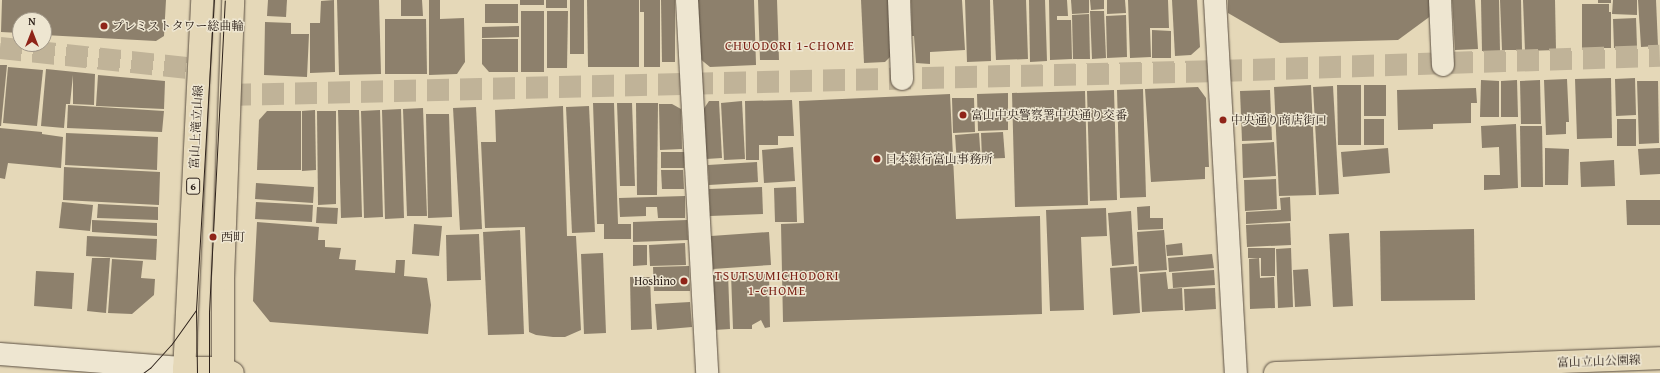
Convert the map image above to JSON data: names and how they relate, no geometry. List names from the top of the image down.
{
  "streets": {
    "main road": ["富山上滝立山線", "6", "富山立山公園線"]
  },
  "districts": ["CHUODORI 1-CHOME", "TSUTSUMICHODORI 1-CHOME"],
  "places": [
    "プレミストタワー総曲輪",
    "富山中央警察署中央通り交番",
    "中央通り商店街口",
    "日本銀行富山事務所",
    "西町",
    "Hoshino"
  ],
  "north": "top"
}
